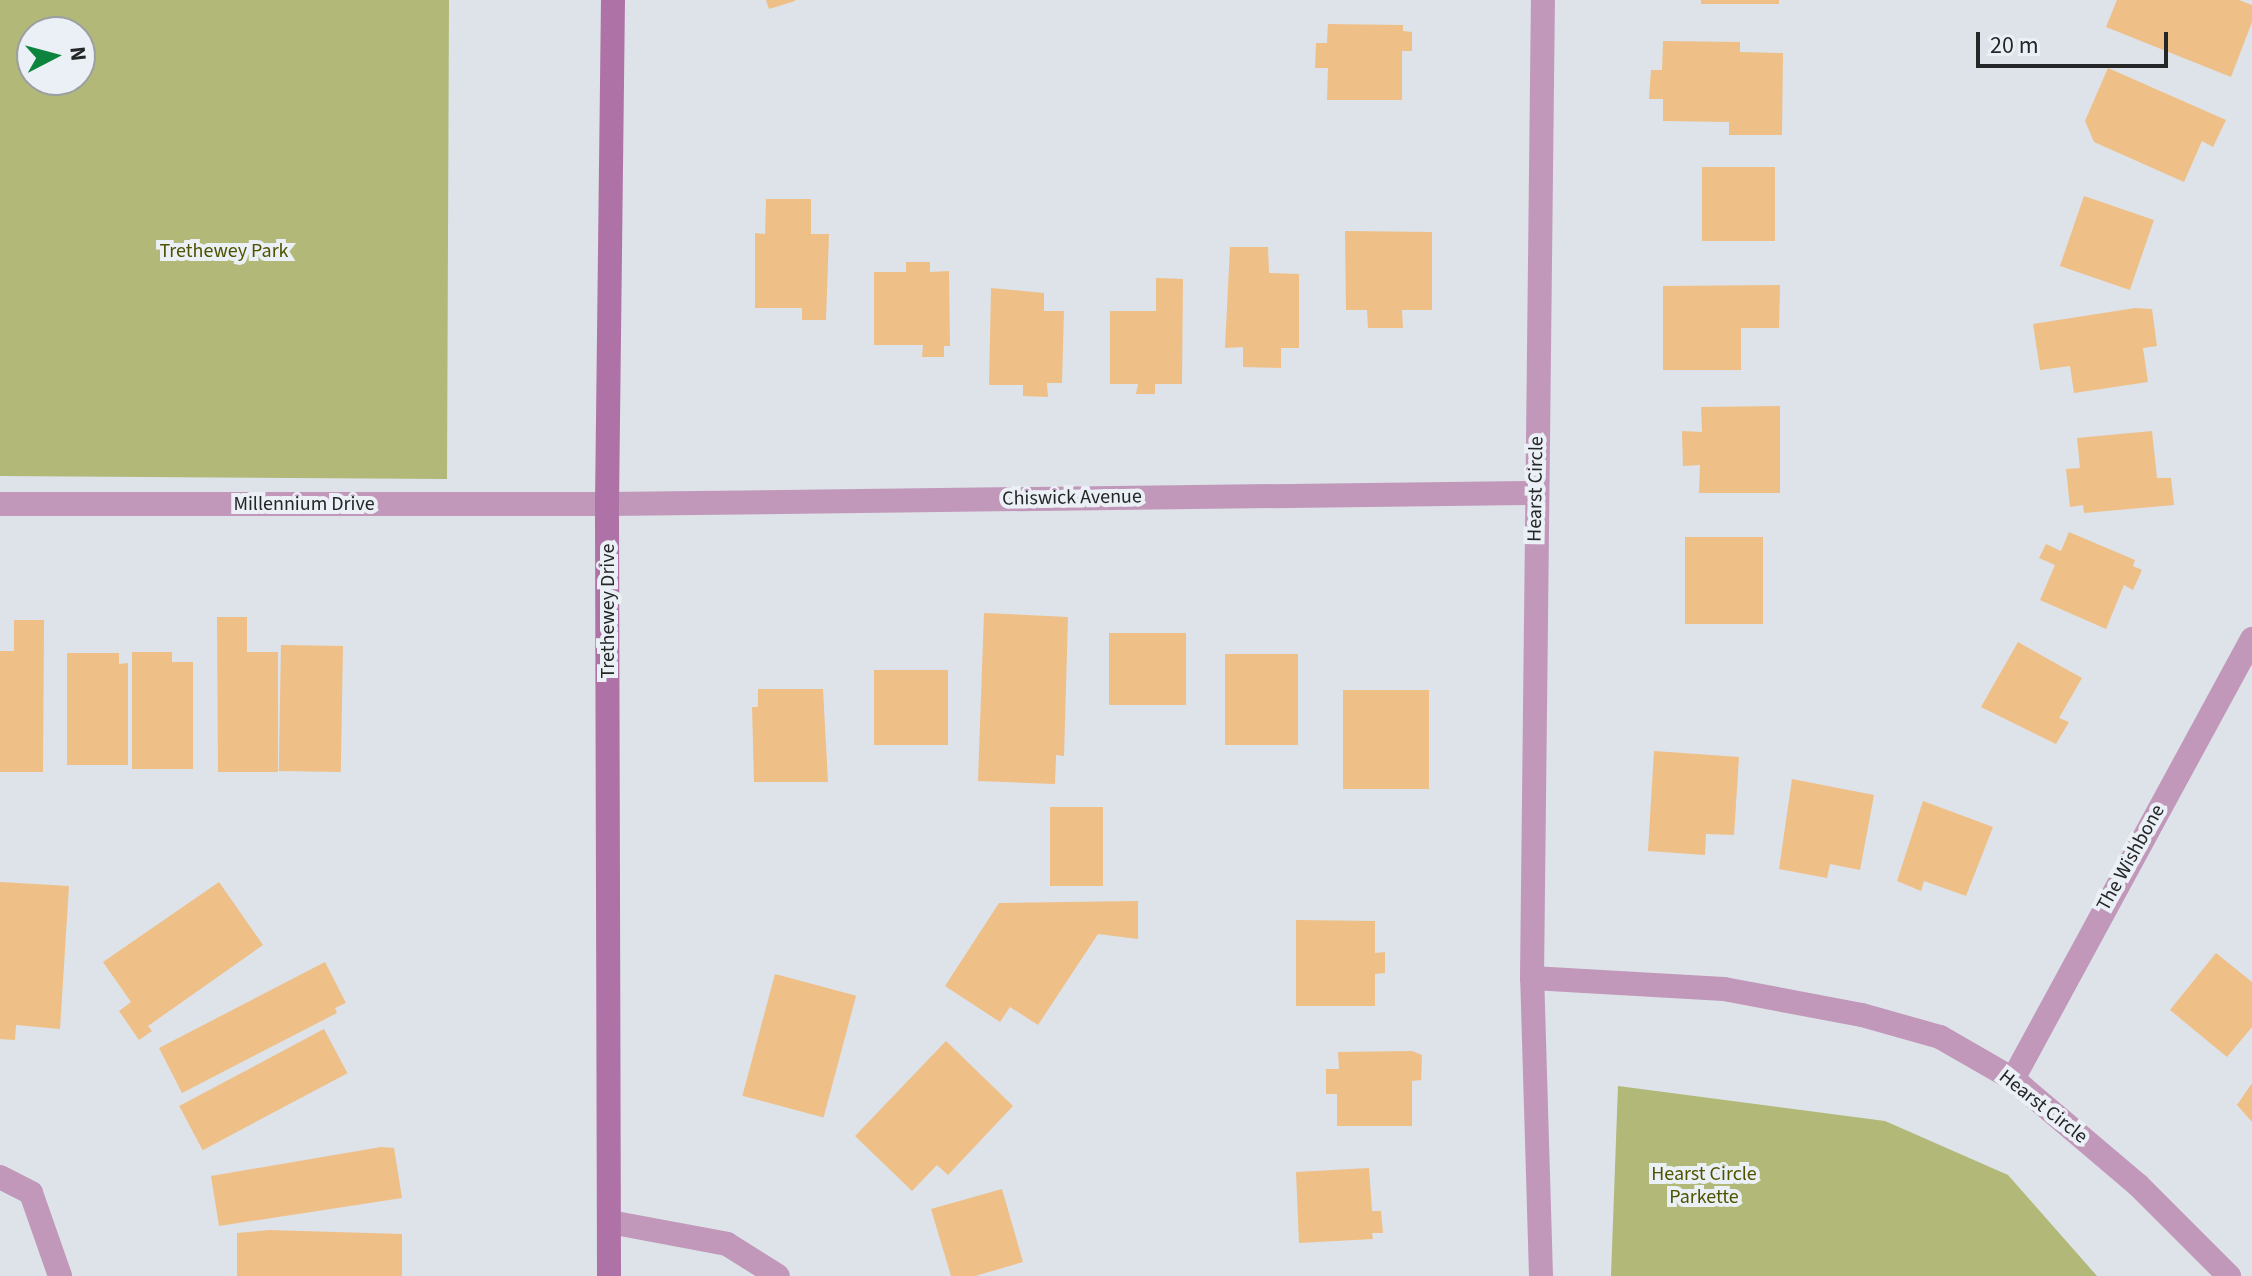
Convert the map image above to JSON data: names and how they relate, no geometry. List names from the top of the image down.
{
  "streets": {
    "main road": ["Trethewey Drive"],
    "street": [
      "Hearst Circle",
      "Chiswick Avenue",
      "Millennium Drive",
      "The Wishbone"
    ]
  },
  "crossings": [
    ["Hearst Circle", "Chiswick Avenue"],
    ["Hearst Circle", "The Wishbone"],
    ["Chiswick Avenue", "Millennium Drive"],
    ["Chiswick Avenue", "Trethewey Drive"],
    ["Millennium Drive", "Trethewey Drive"]
  ],
  "parks": ["Trethewey Park", "Hearst Circle Parkette"],
  "scale_bar": "20 m",
  "north": "right"
}
